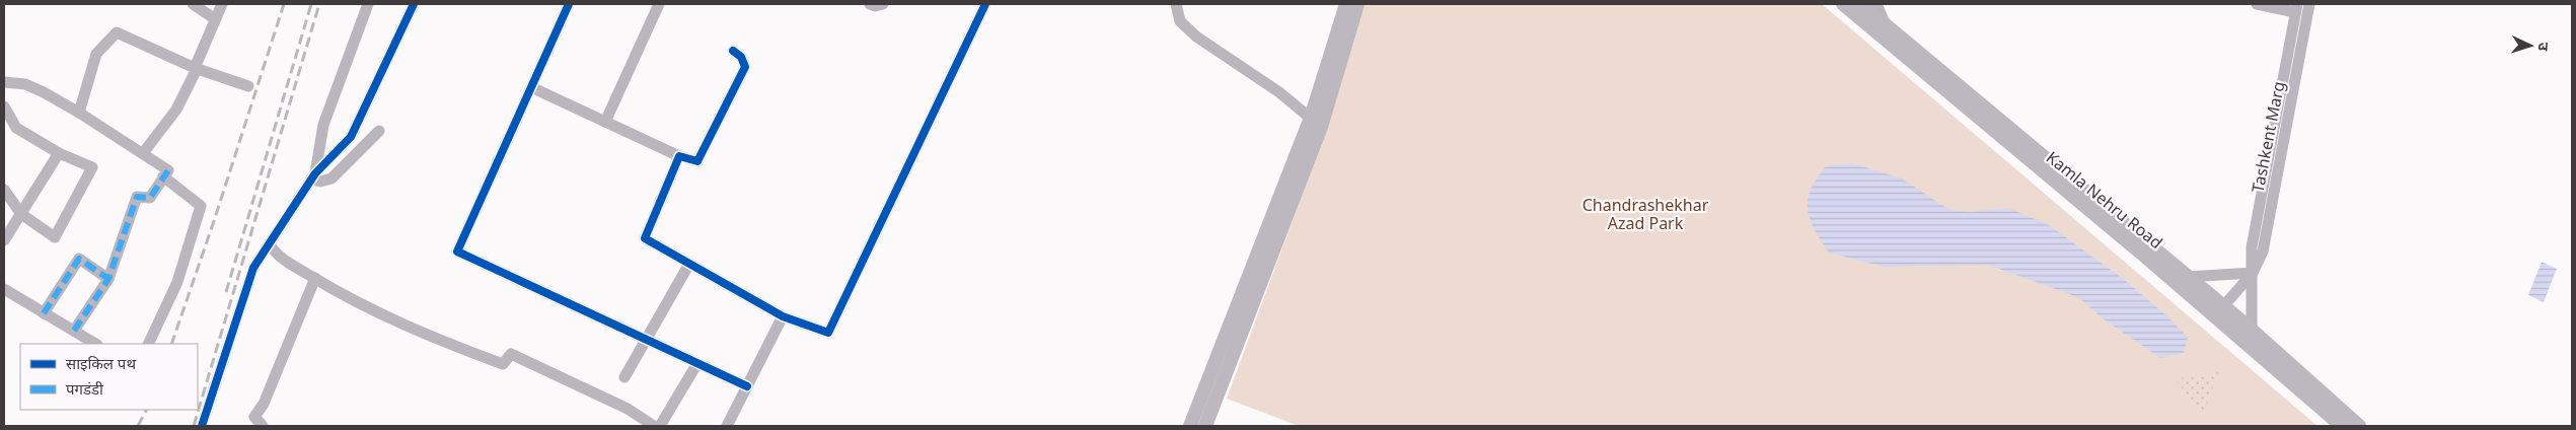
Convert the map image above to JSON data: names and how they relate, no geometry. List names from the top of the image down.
{
  "streets": {
    "main road": ["Kamla Nehru Road"],
    "street": ["Tashkent Marg"]
  },
  "crossings": [
    ["Tashkent Marg", "Kamla Nehru Road"]
  ],
  "parks": ["Chandrashekhar Azad Park"],
  "legend": ["साइकिल पथ", "पगडंडी"],
  "north": "right"
}
